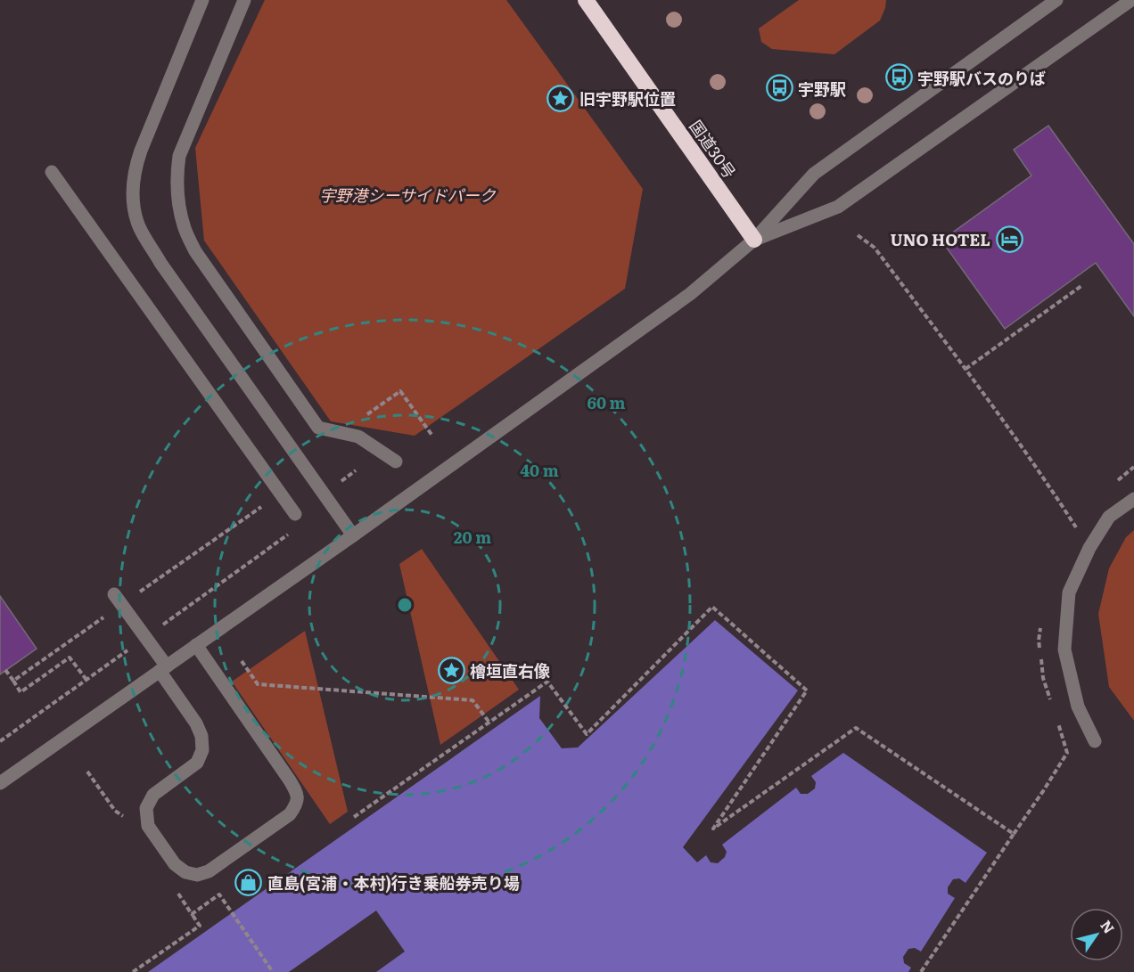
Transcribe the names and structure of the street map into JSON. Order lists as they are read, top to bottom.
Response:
{
  "streets": {
    "highway": ["国道30号"]
  },
  "parks": ["宇野港シーサイドパーク"],
  "places": {
    "bus stop": ["宇野駅バスのりば", "宇野駅"],
    "place": ["旧宇野駅位置", "檜垣直右像"],
    "hotel": ["UNO HOTEL"],
    "shop": ["直島(宮浦・本村)行き乗船券売り場"]
  },
  "north": "top right",
  "rings": ["60 m", "40 m", "20 m"]
}
